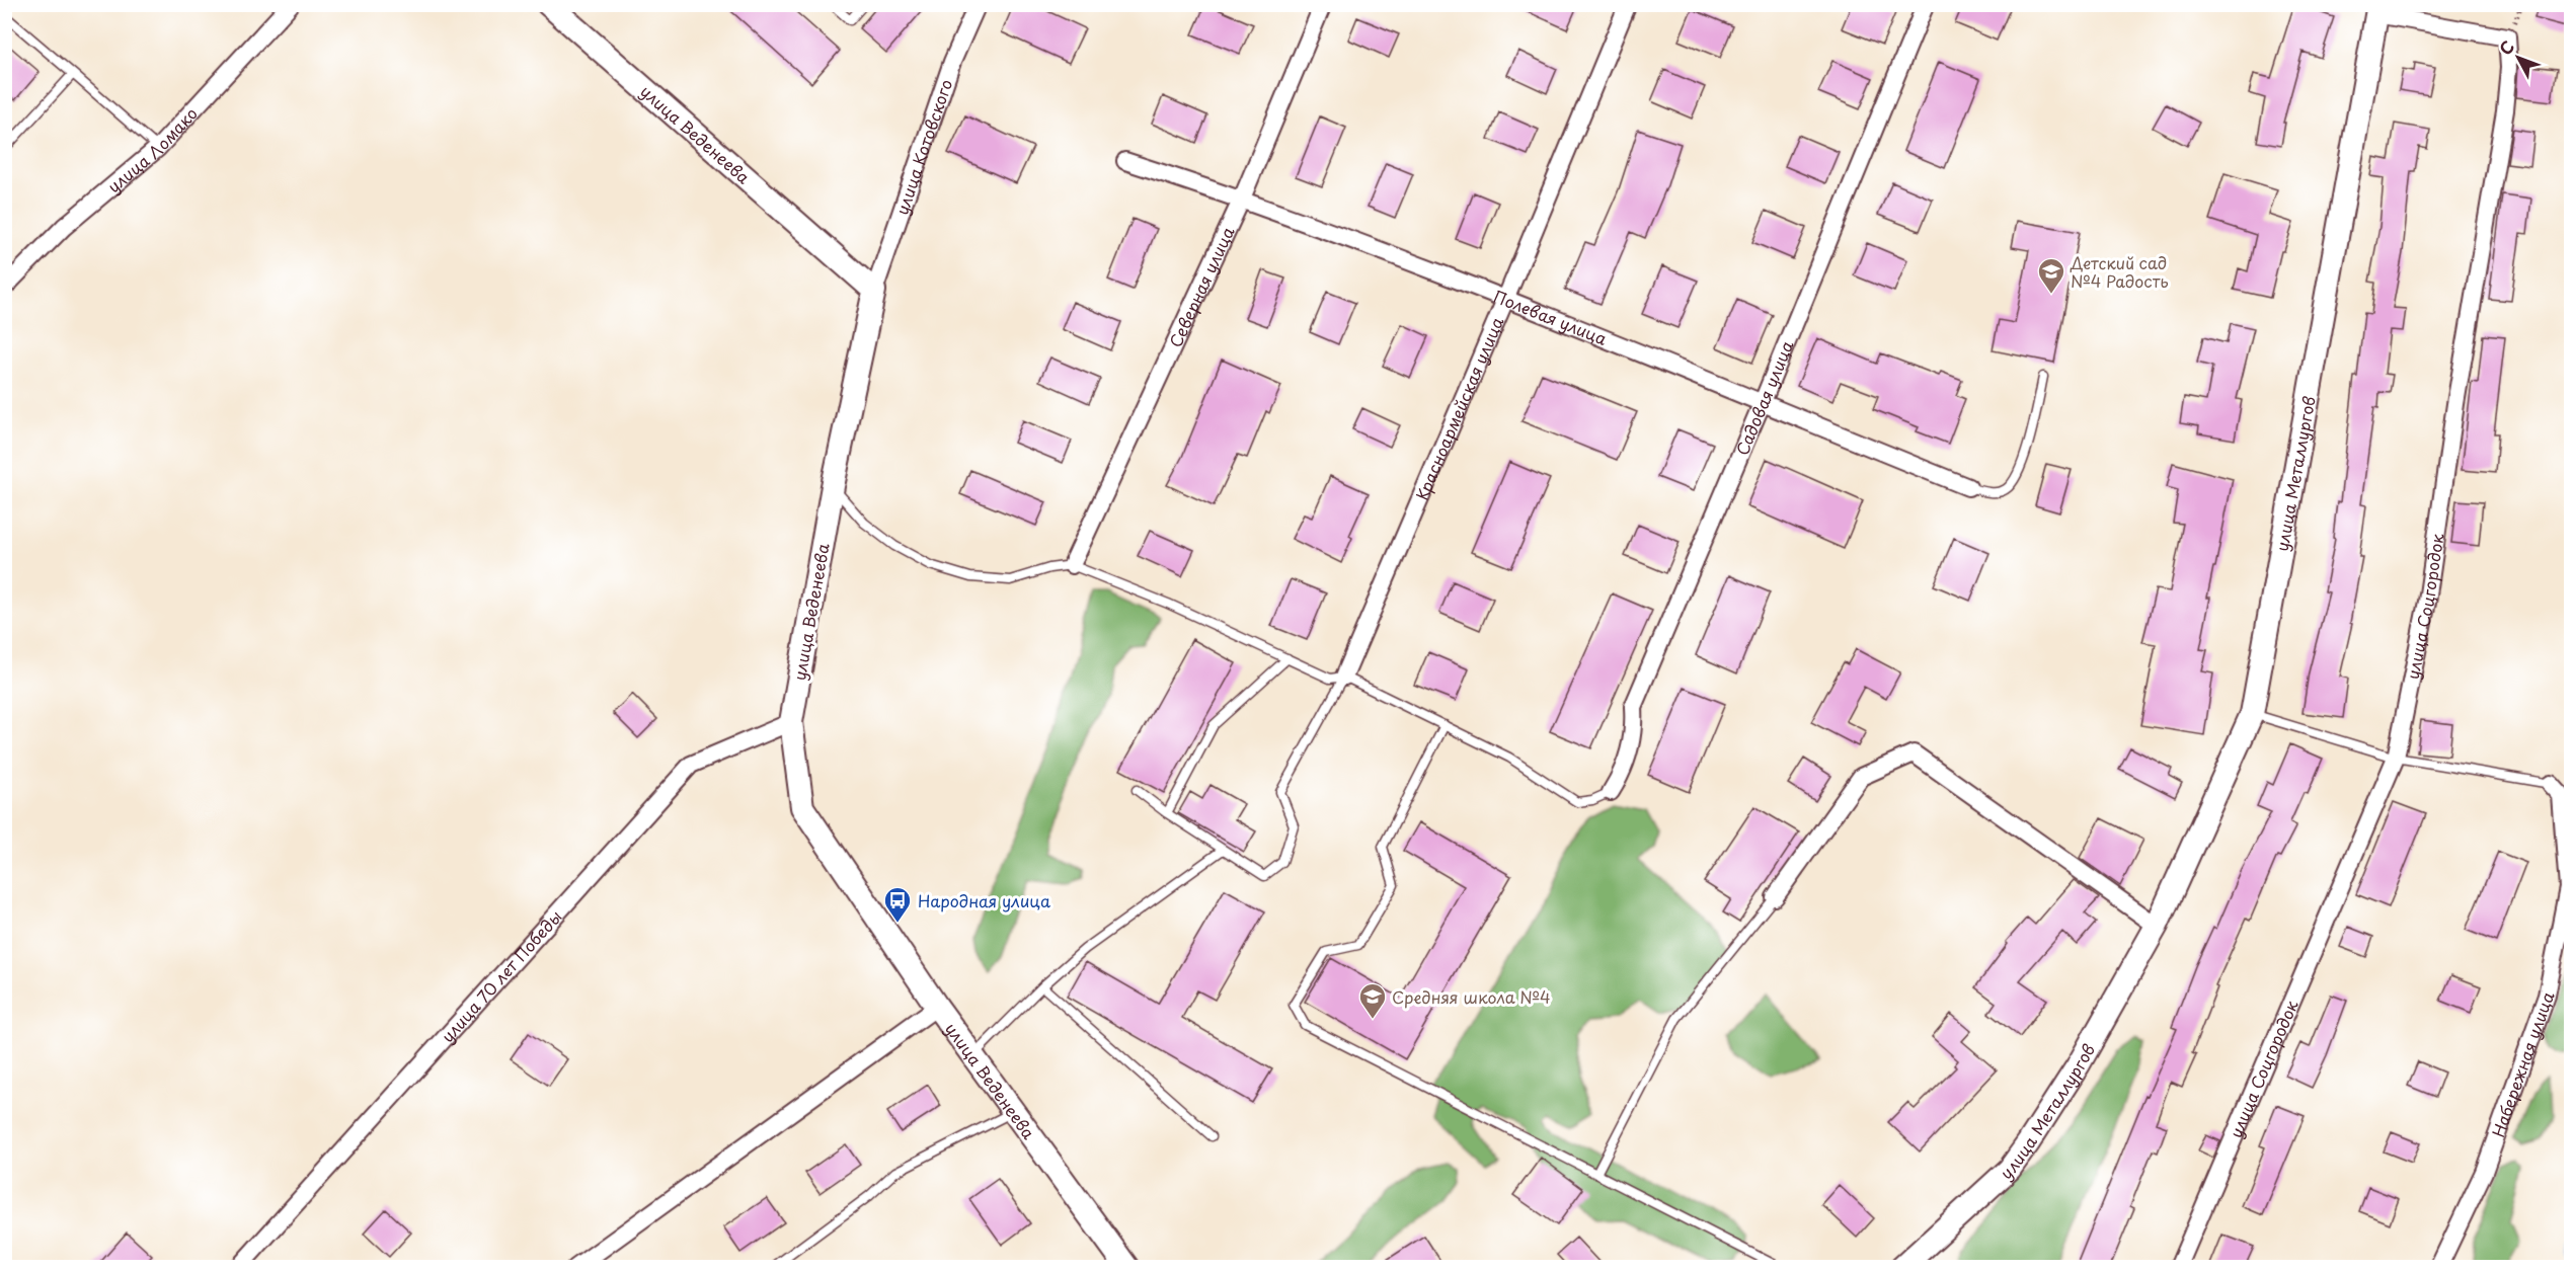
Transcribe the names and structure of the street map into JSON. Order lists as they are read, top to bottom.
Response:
{
  "streets": {
    "main road": ["улица Веденеева", "улица Металлургов"],
    "street": [
      "улица Котовского",
      "улица Ломако",
      "Северная улица",
      "Полевая улица",
      "Садовая улица",
      "Красноармейская улица",
      "улица Соцгородок",
      "улица 70 лет Победы",
      "Набережная улица"
    ]
  },
  "crossings": [
    ["улица Веденеева", "улица Котовского"],
    ["улица Веденеева", "улица 70 лет Победы"],
    ["Северная улица", "Полевая улица"],
    ["Полевая улица", "Садовая улица"],
    ["Полевая улица", "Красноармейская улица"],
    ["улица Металлургов", "улица Соцгородок"]
  ],
  "places": {
    "school or university": ["Детский сад №4 Радость", "Средняя школа №4"],
    "bus stop": ["Народная улица"]
  },
  "north": "top left"
}
